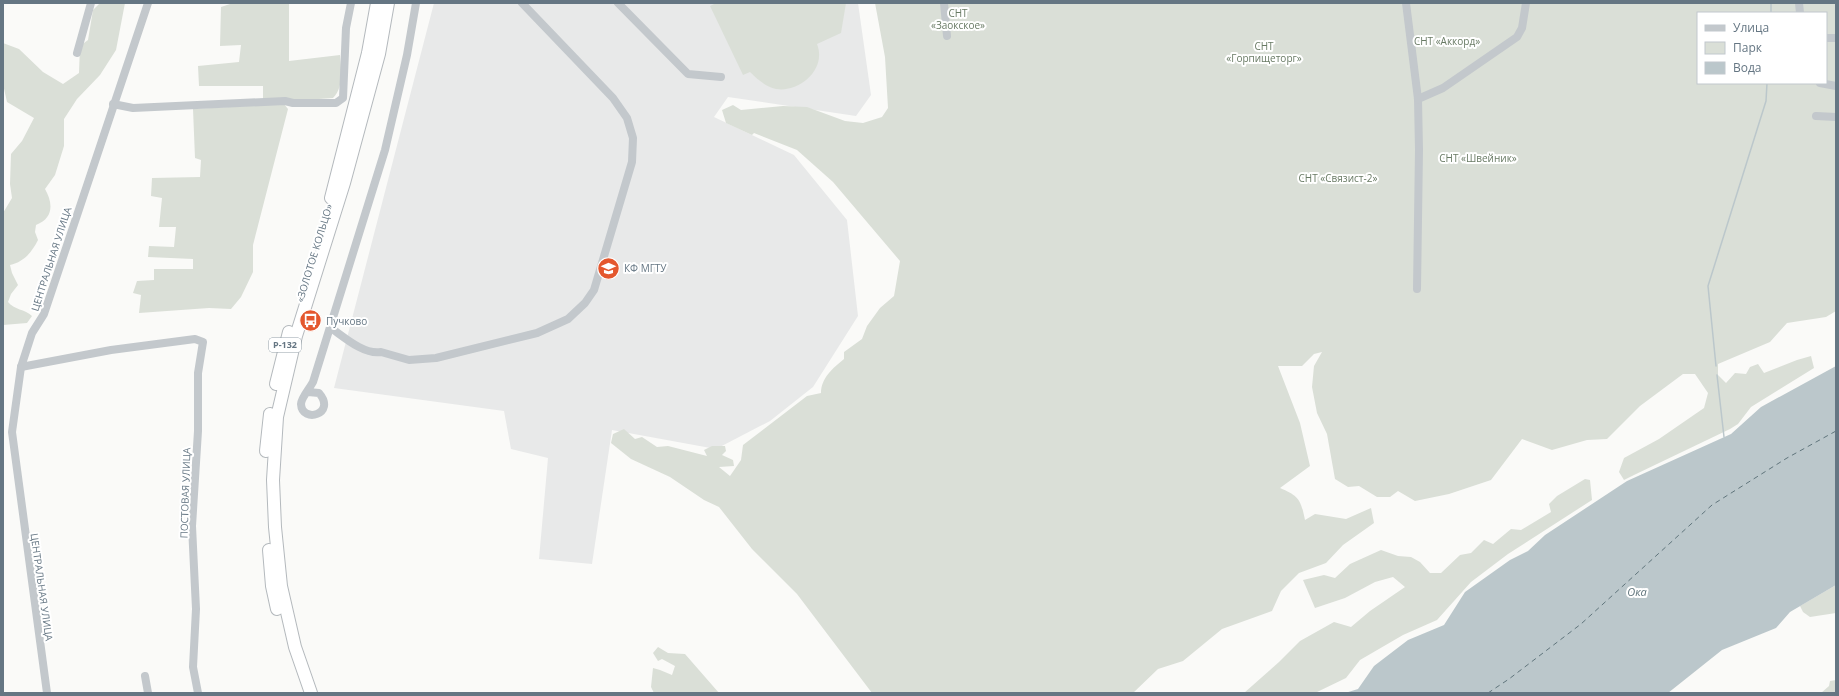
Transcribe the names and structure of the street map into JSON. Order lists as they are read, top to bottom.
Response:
{
  "streets": {
    "highway": ["«ЗОЛОТОЕ КОЛЬЦО»", "Р-132"],
    "street": ["ЦЕНТРАЛЬНАЯ УЛИЦА", "ПОСТОВАЯ УЛИЦА"]
  },
  "crossings": [
    ["ЦЕНТРАЛЬНАЯ УЛИЦА", "ПОСТОВАЯ УЛИЦА"]
  ],
  "water": ["Ока"],
  "parks": [
    "СНТ «Заокское»",
    "СНТ «Аккорд»",
    "СНТ «Горпищеторг»",
    "СНТ «Швейник»",
    "СНТ «Связист-2»"
  ],
  "places": {
    "school or university": ["КФ МГТУ"],
    "bus stop": ["Пучково"]
  },
  "legend": ["Улица", "Парк", "Вода"]
}
